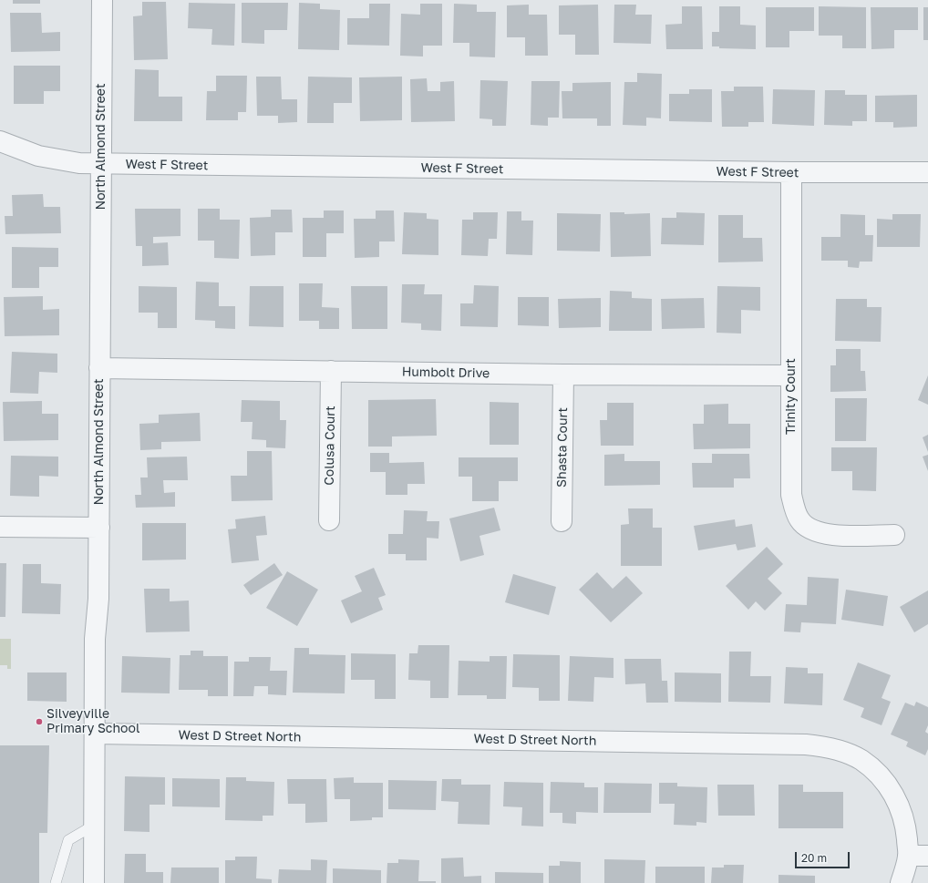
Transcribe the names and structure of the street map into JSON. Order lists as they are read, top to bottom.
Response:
{
  "streets": {
    "street": [
      "North Almond Street",
      "West F Street",
      "Humbolt Drive",
      "Trinity Court",
      "Colusa Court",
      "Shasta Court",
      "West D Street North"
    ]
  },
  "crossings": [
    ["North Almond Street", "West F Street"],
    ["North Almond Street", "Humbolt Drive"],
    ["North Almond Street", "West D Street North"],
    ["West F Street", "Trinity Court"],
    ["Humbolt Drive", "Trinity Court"],
    ["Humbolt Drive", "Colusa Court"],
    ["Humbolt Drive", "Shasta Court"]
  ],
  "places": ["Silveyville Primary School"],
  "scale_bar": "20 m"
}
